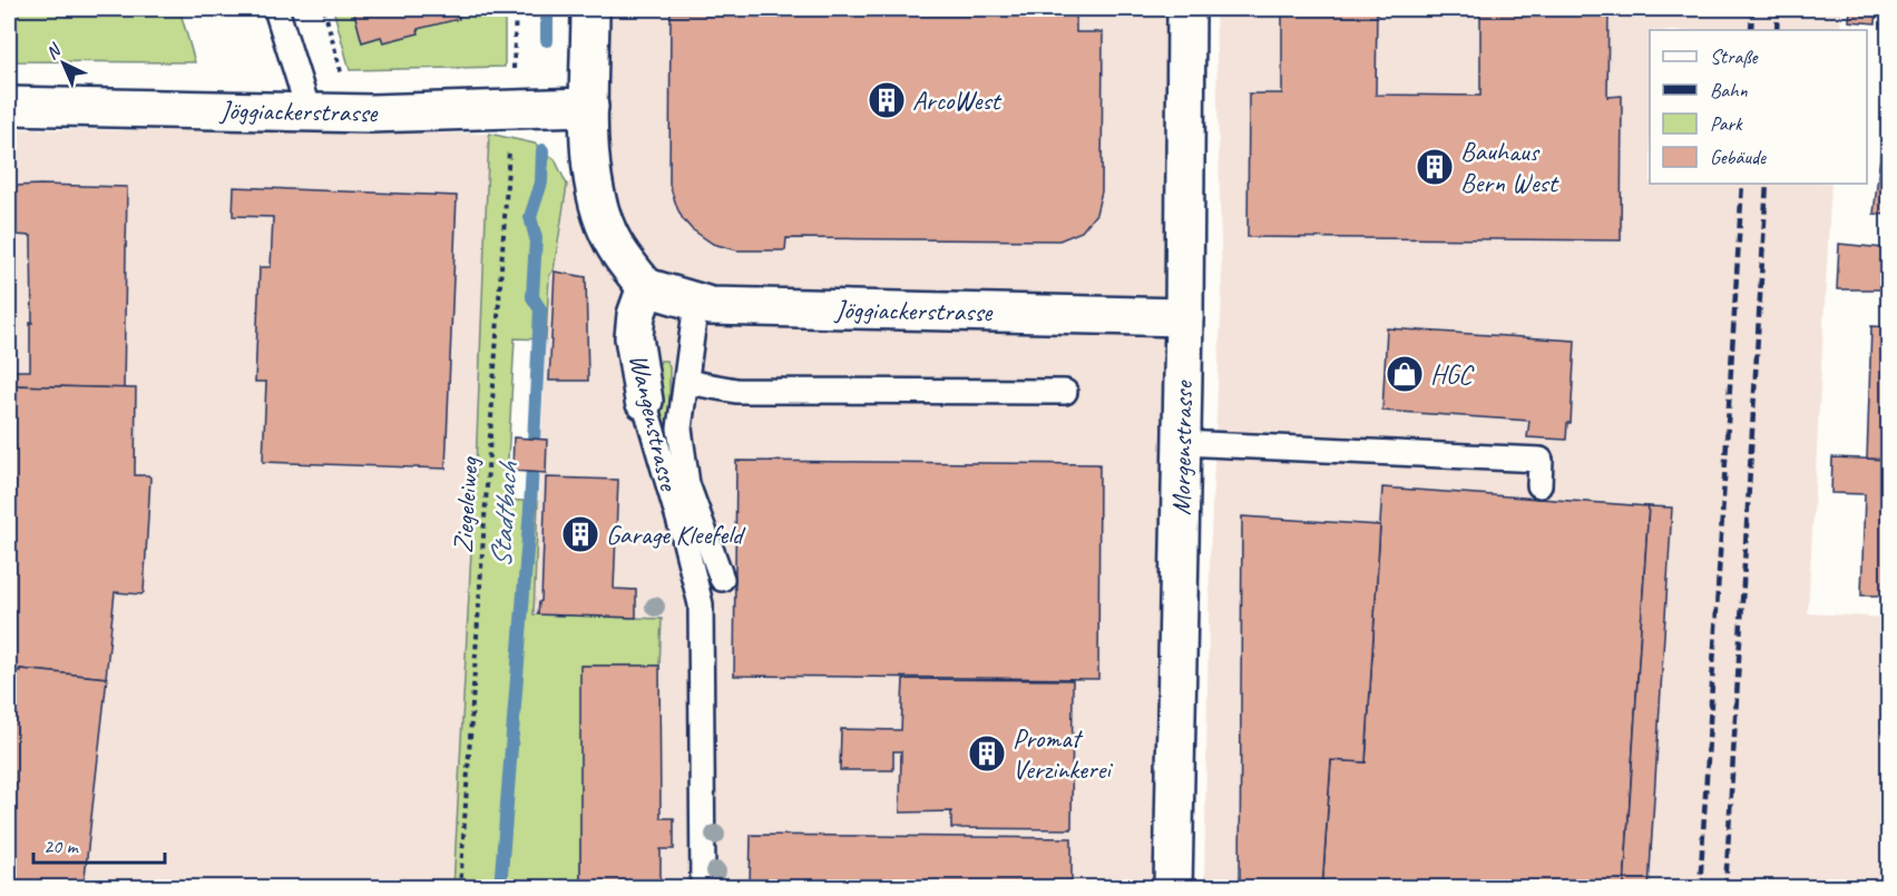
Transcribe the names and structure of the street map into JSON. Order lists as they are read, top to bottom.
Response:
{
  "streets": {
    "street": ["Jöggiackerstrasse", "Wangenstrasse", "Morgenstrasse"],
    "path": ["Ziegeleiweg"]
  },
  "crossings": [
    ["Jöggiackerstrasse", "Wangenstrasse"],
    ["Jöggiackerstrasse", "Morgenstrasse"]
  ],
  "water": ["Stadtbach"],
  "places": {
    "building": [
      "ArcoWest",
      "Bauhaus Bern West",
      "Garage Kleefeld",
      "Promat Verzinkerei"
    ],
    "shop": ["HGC"]
  },
  "legend": [
    "Straße",
    "Bahn",
    "Park",
    "Gebäude"
  ],
  "scale_bar": "20 m",
  "north": "top left"
}
